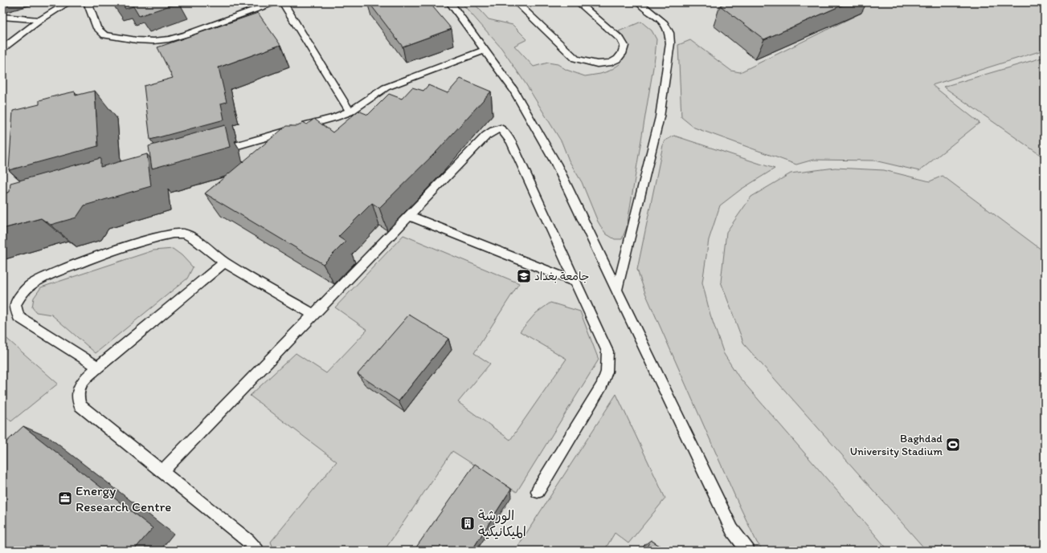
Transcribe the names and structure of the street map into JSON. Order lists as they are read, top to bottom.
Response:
{
  "places": {
    "school or university": ["جامعة بغداد"],
    "sports": ["Baghdad University Stadium"],
    "office": ["Energy Research Centre"],
    "building": ["الورشة الميكانيكية"]
  }
}
